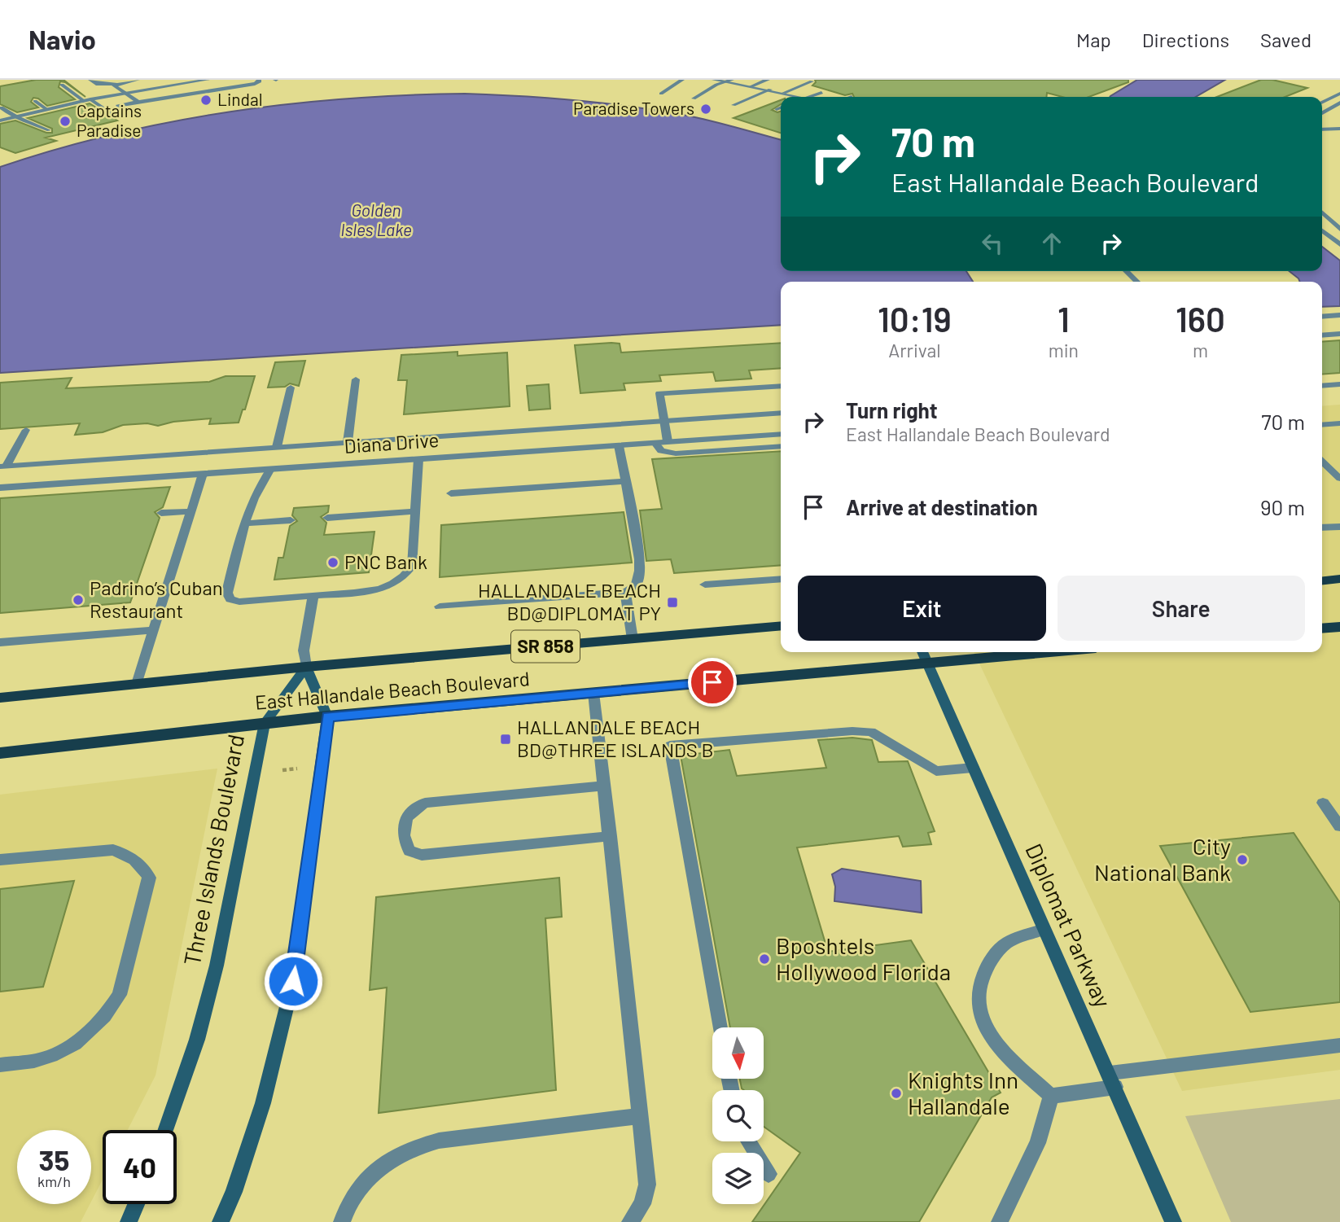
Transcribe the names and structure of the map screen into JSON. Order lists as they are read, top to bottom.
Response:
{
  "streets": {
    "main road": ["SR 858", "East Hallandale Beach Boulevard"],
    "street": ["Diana Drive", "Three Islands Boulevard", "Diplomat Parkway"]
  },
  "crossings": [
    ["East Hallandale Beach Boulevard", "Three Islands Boulevard"],
    ["East Hallandale Beach Boulevard", "Diplomat Parkway"]
  ],
  "water": ["Golden Isles Lake"],
  "places": {
    "other": [
      "Lindal",
      "Paradise Towers",
      "Captains Paradise",
      "PNC Bank",
      "Padrino’s Cuban Restaurant",
      "City National Bank",
      "Bposhtels Hollywood Florida",
      "Knights Inn Hallandale"
    ],
    "transit": ["HALLANDALE BEACH BD@DIPLOMAT PY", "HALLANDALE BEACH BD@THREE ISLANDS B"]
  },
  "north": "bottom",
  "page": {
    "header": "Navio",
    "nav": ["Map", "Directions", "Saved"],
    "turn": ["70 m", "East Hallandale Beach Boulevard"],
    "eta": [
      "10:19",
      "Arrival",
      "1",
      "min",
      "160",
      "m"
    ],
    "list": [
      {
        "name": "Turn right",
        "note": "East Hallandale Beach Boulevard",
        "value": "70 m"
      },
      {
        "name": "Arrive at destination",
        "value": "90 m"
      }
    ],
    "buttons": ["Exit", "Share"],
    "speed": "35 km/h",
    "limit": "40"
  }
}
